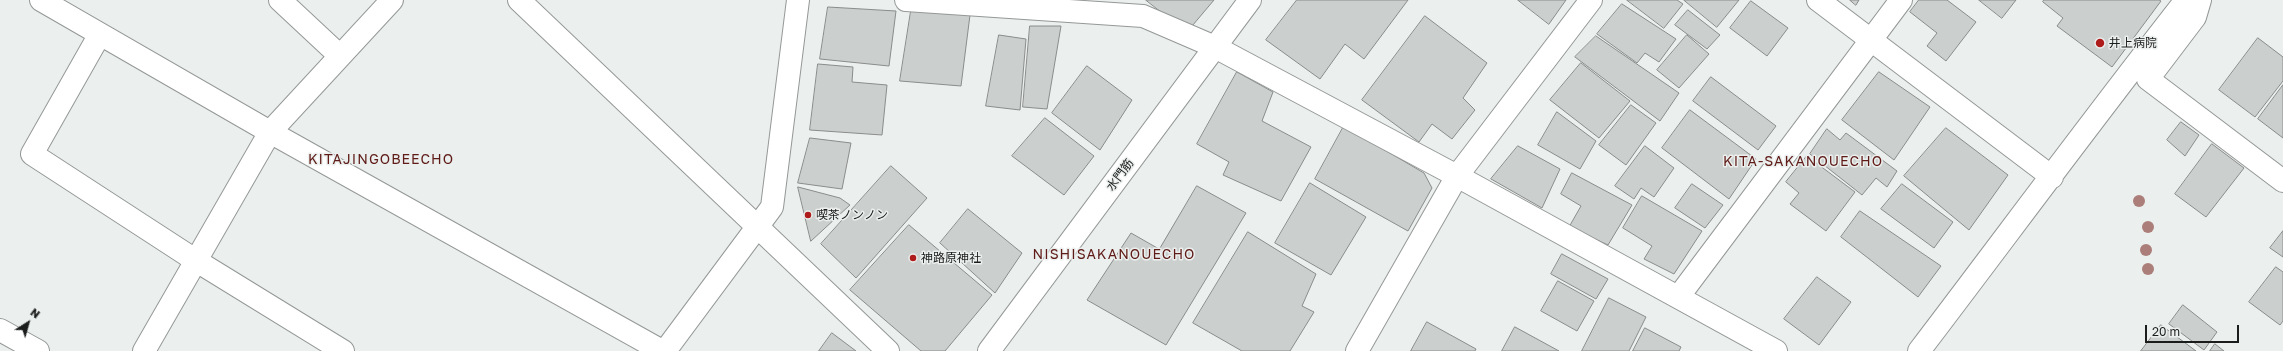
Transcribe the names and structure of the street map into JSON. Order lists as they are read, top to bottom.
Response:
{
  "streets": {
    "street": ["水門筋"]
  },
  "districts": ["KITAJINGOBEECHO", "KITA-SAKANOUECHO", "NISHISAKANOUECHO"],
  "places": ["井上病院", "喫茶ノンノン", "神路原神社"],
  "scale_bar": "20 m",
  "north": "top right"
}
